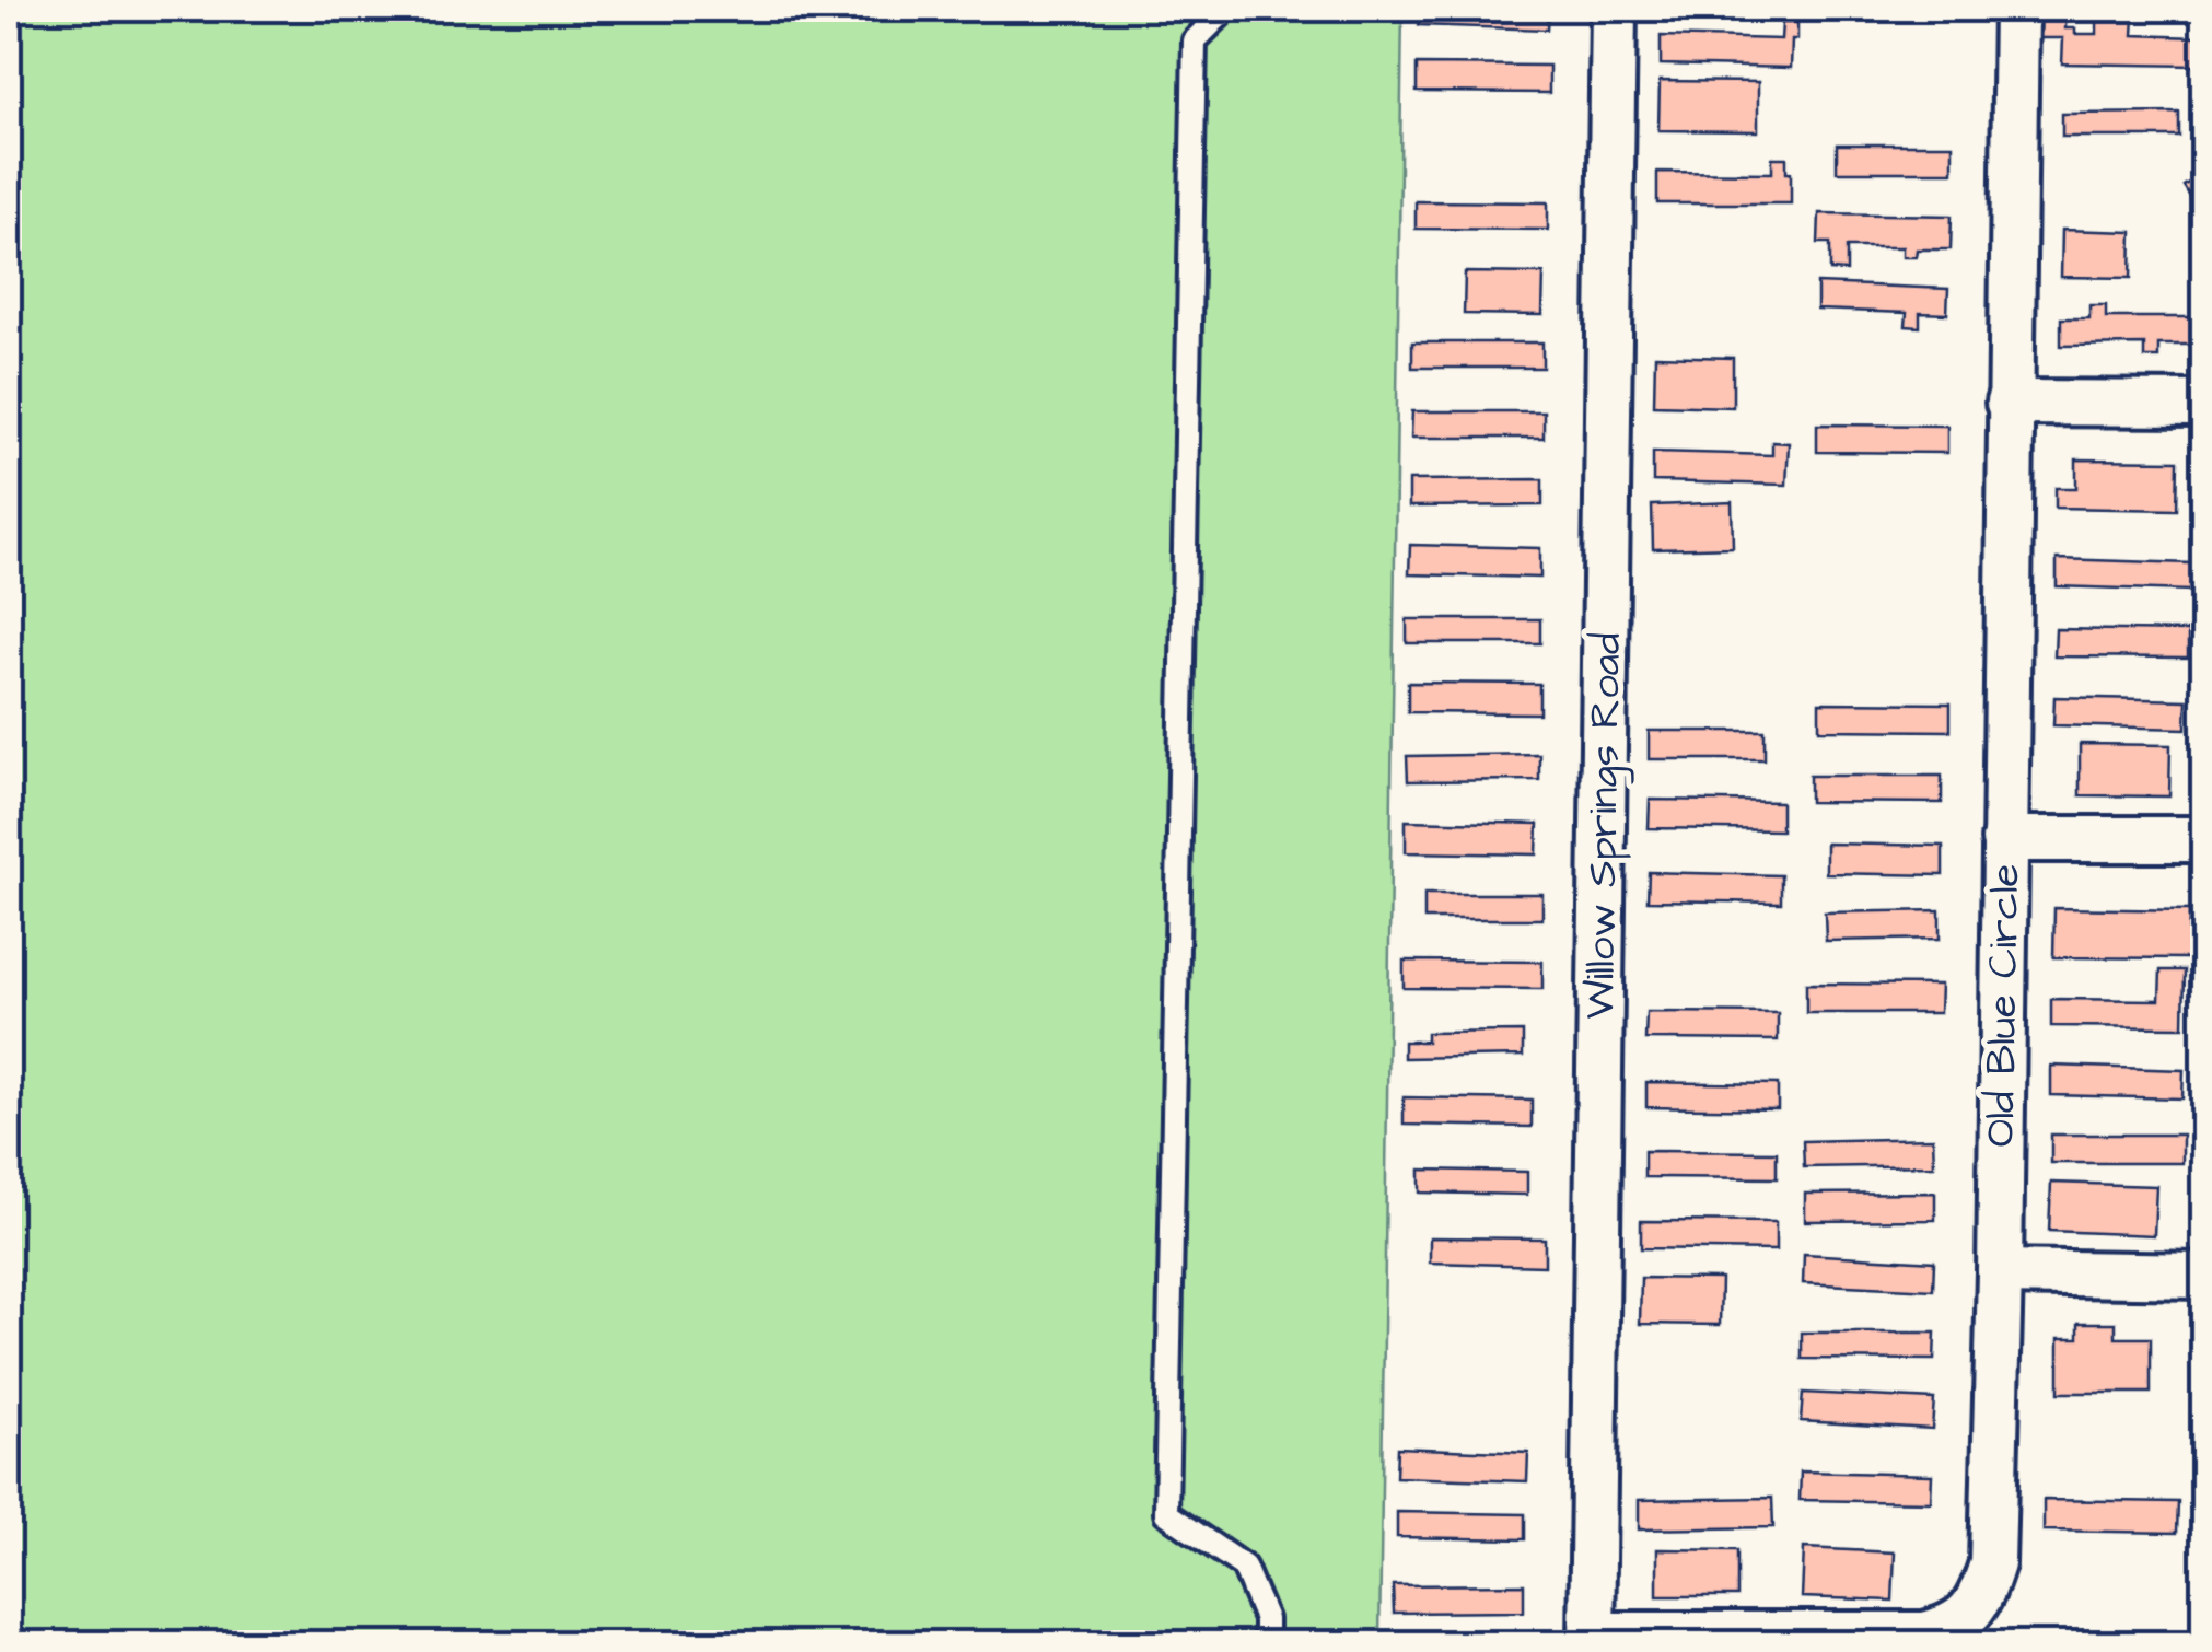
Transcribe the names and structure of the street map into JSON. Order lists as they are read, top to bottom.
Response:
{
  "streets": {
    "street": ["Willow Springs Road", "Old Blue Circle"]
  },
  "crossings": [
    ["Willow Springs Road", "Old Blue Circle"]
  ]
}
